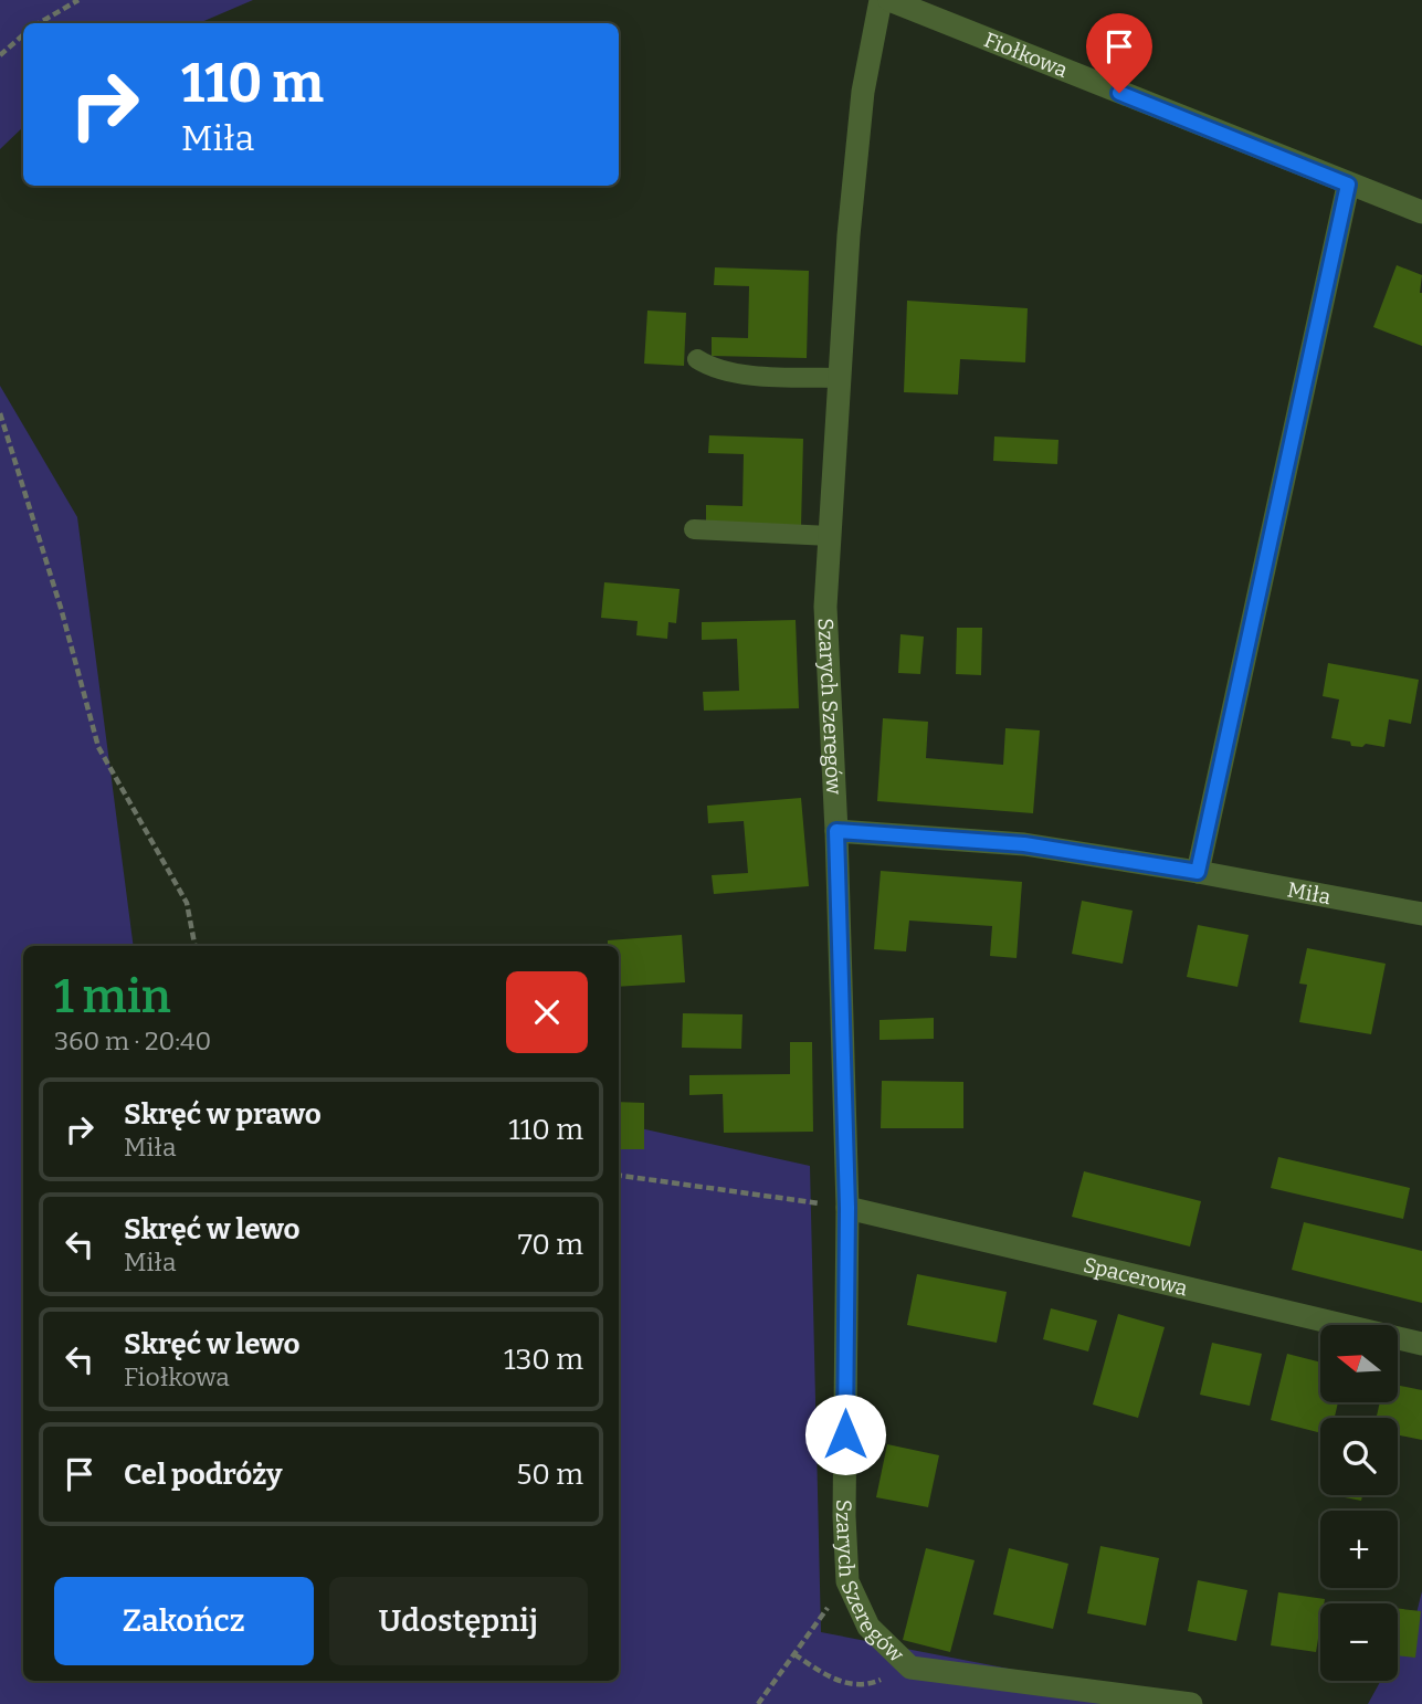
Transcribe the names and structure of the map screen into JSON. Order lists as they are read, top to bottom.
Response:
{
  "streets": {
    "street": [
      "Fiołkowa",
      "Szarych Szeregów",
      "Miła",
      "Spacerowa"
    ]
  },
  "crossings": [
    ["Szarych Szeregów", "Miła"],
    ["Szarych Szeregów", "Spacerowa"]
  ],
  "north": "left",
  "page": {
    "turn": ["110 m", "Miła"],
    "heading": ["1 min", "360 m · 20:40"],
    "list": [
      {
        "name": "Skręć w prawo",
        "note": "Miła",
        "value": "110 m"
      },
      {
        "name": "Skręć w lewo",
        "note": "Miła",
        "value": "70 m"
      },
      {
        "name": "Skręć w lewo",
        "note": "Fiołkowa",
        "value": "130 m"
      },
      {
        "name": "Cel podróży",
        "value": "50 m"
      }
    ],
    "map_buttons": ["+", "−"],
    "buttons": ["Zakończ", "Udostępnij"]
  }
}
